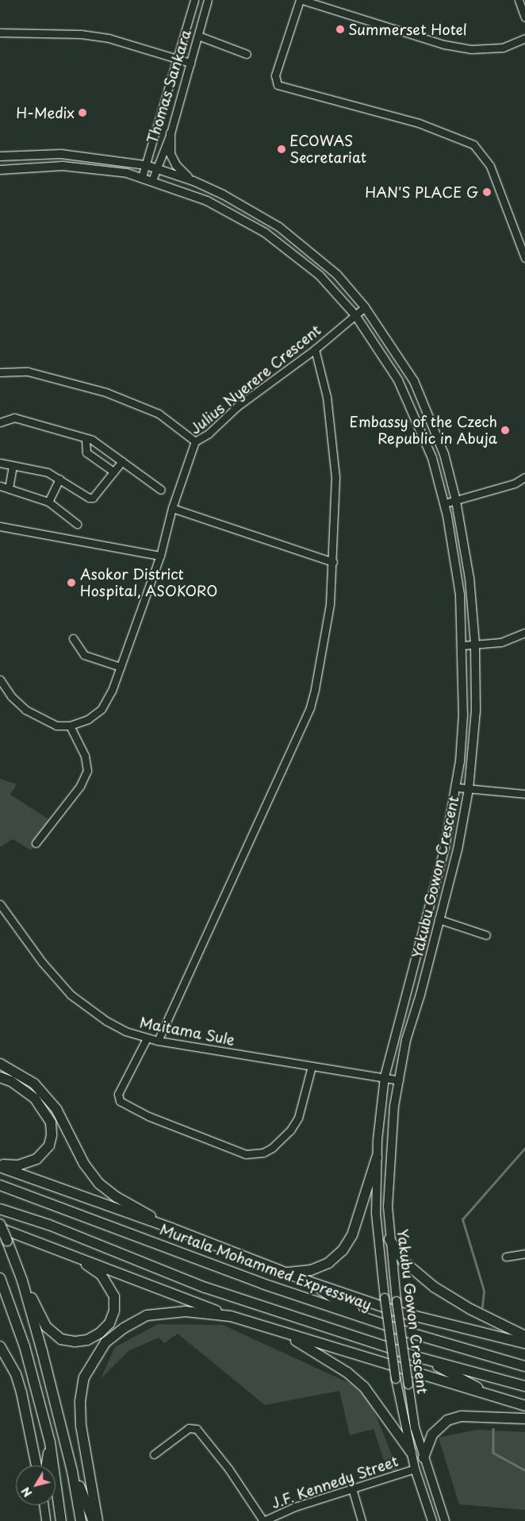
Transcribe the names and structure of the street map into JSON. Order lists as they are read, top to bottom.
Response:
{
  "streets": {
    "highway": ["Murtala Mohammed Expressway"],
    "main road": ["Yakubu Gowon Crescent"],
    "street": [
      "Thomas Sankara",
      "Julius Nyerere Crescent",
      "Maitama Sule",
      "J.F. Kennedy Street"
    ]
  },
  "crossings": [
    ["Thomas Sankara", "Yakubu Gowon Crescent"],
    ["Julius Nyerere Crescent", "Yakubu Gowon Crescent"],
    ["Yakubu Gowon Crescent", "Maitama Sule"],
    ["Yakubu Gowon Crescent", "J.F. Kennedy Street"]
  ],
  "places": [
    "Summerset Hotel",
    "H-Medix",
    "ECOWAS Secretariat",
    "HAN'S PLACE G",
    "Embassy of the Czech Republic in Abuja",
    "Asokor District Hospital, ASOKORO"
  ],
  "north": "bottom left"
}
